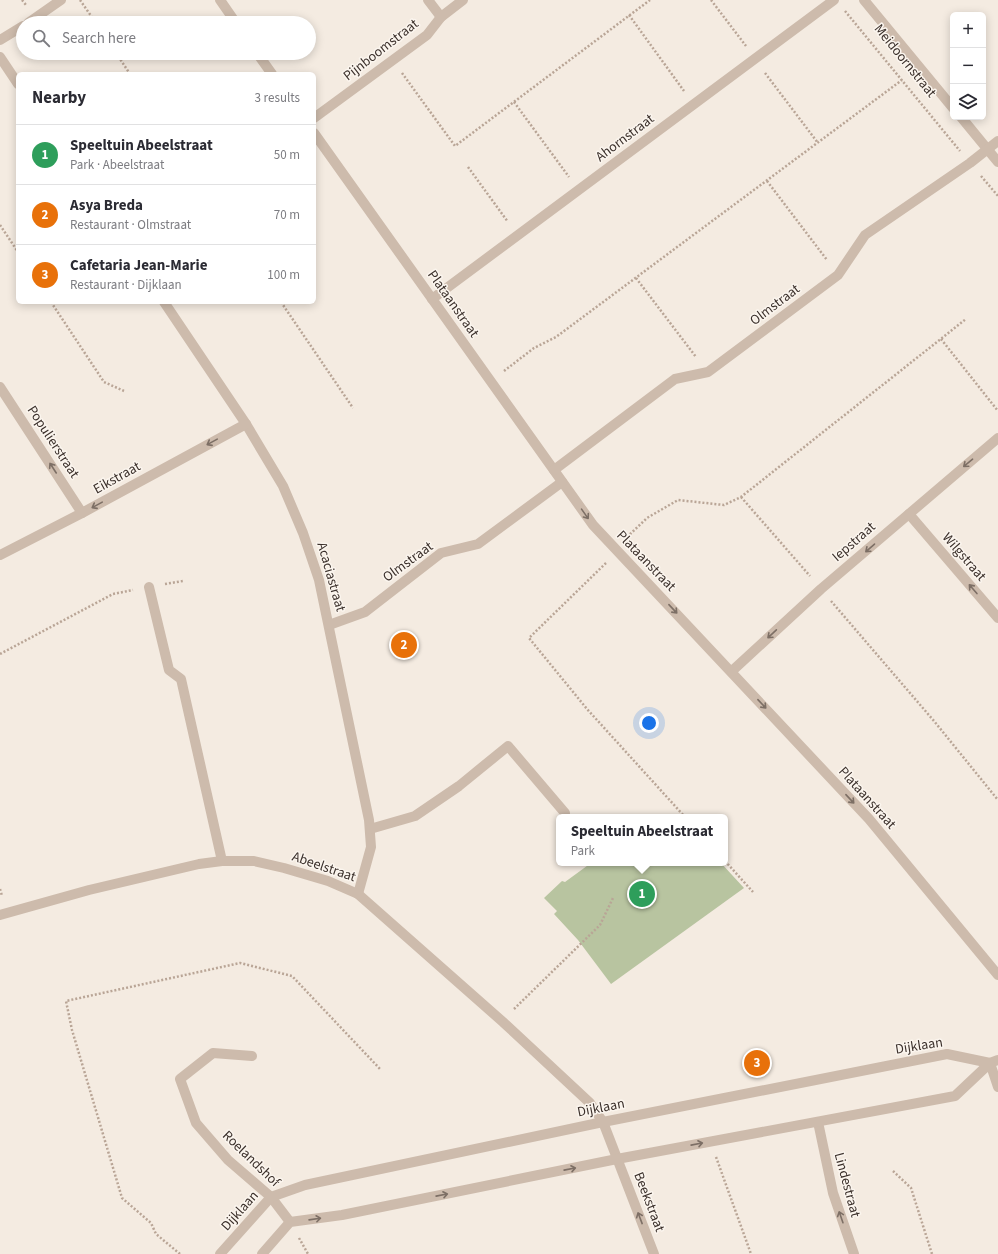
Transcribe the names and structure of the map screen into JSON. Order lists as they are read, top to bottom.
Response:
{
  "streets": {
    "street": [
      "Pijnboomstraat",
      "Meidoornstraat",
      "Ahornstraat",
      "Plataanstraat",
      "Olmstraat",
      "Populierstraat",
      "Eikstraat",
      "Iepstraat",
      "Wilgstraat",
      "Acaciastraat",
      "Abeelstraat",
      "Dijklaan",
      "Roelandshof",
      "Lindestraat",
      "Beekstraat"
    ]
  },
  "crossings": [
    ["Meidoornstraat", "Ahornstraat"],
    ["Meidoornstraat", "Olmstraat"],
    ["Ahornstraat", "Plataanstraat"],
    ["Plataanstraat", "Olmstraat"],
    ["Plataanstraat", "Iepstraat"],
    ["Olmstraat", "Acaciastraat"],
    ["Populierstraat", "Eikstraat"],
    ["Eikstraat", "Acaciastraat"],
    ["Iepstraat", "Wilgstraat"],
    ["Acaciastraat", "Abeelstraat"],
    ["Abeelstraat", "Dijklaan"],
    ["Abeelstraat", "Beekstraat"],
    ["Dijklaan", "Roelandshof"],
    ["Dijklaan", "Beekstraat"]
  ],
  "one_way": [
    "Plataanstraat",
    "Populierstraat",
    "Eikstraat",
    "Iepstraat",
    "Wilgstraat",
    "Lindestraat",
    "Beekstraat"
  ],
  "page": {
    "map_buttons": ["+", "−"],
    "search": "Search here",
    "heading": ["Nearby", "3 results"],
    "list": [
      {
        "mark": "1",
        "name": "Speeltuin Abeelstraat",
        "note": "Park · Abeelstraat",
        "value": "50 m"
      },
      {
        "mark": "2",
        "name": "Asya Breda",
        "note": "Restaurant · Olmstraat",
        "value": "70 m"
      },
      {
        "mark": "3",
        "name": "Cafetaria Jean-Marie",
        "note": "Restaurant · Dijklaan",
        "value": "100 m"
      }
    ],
    "pins": ["2", "1", "3"],
    "popup": ["Speeltuin Abeelstraat", "Park"]
  }
}
